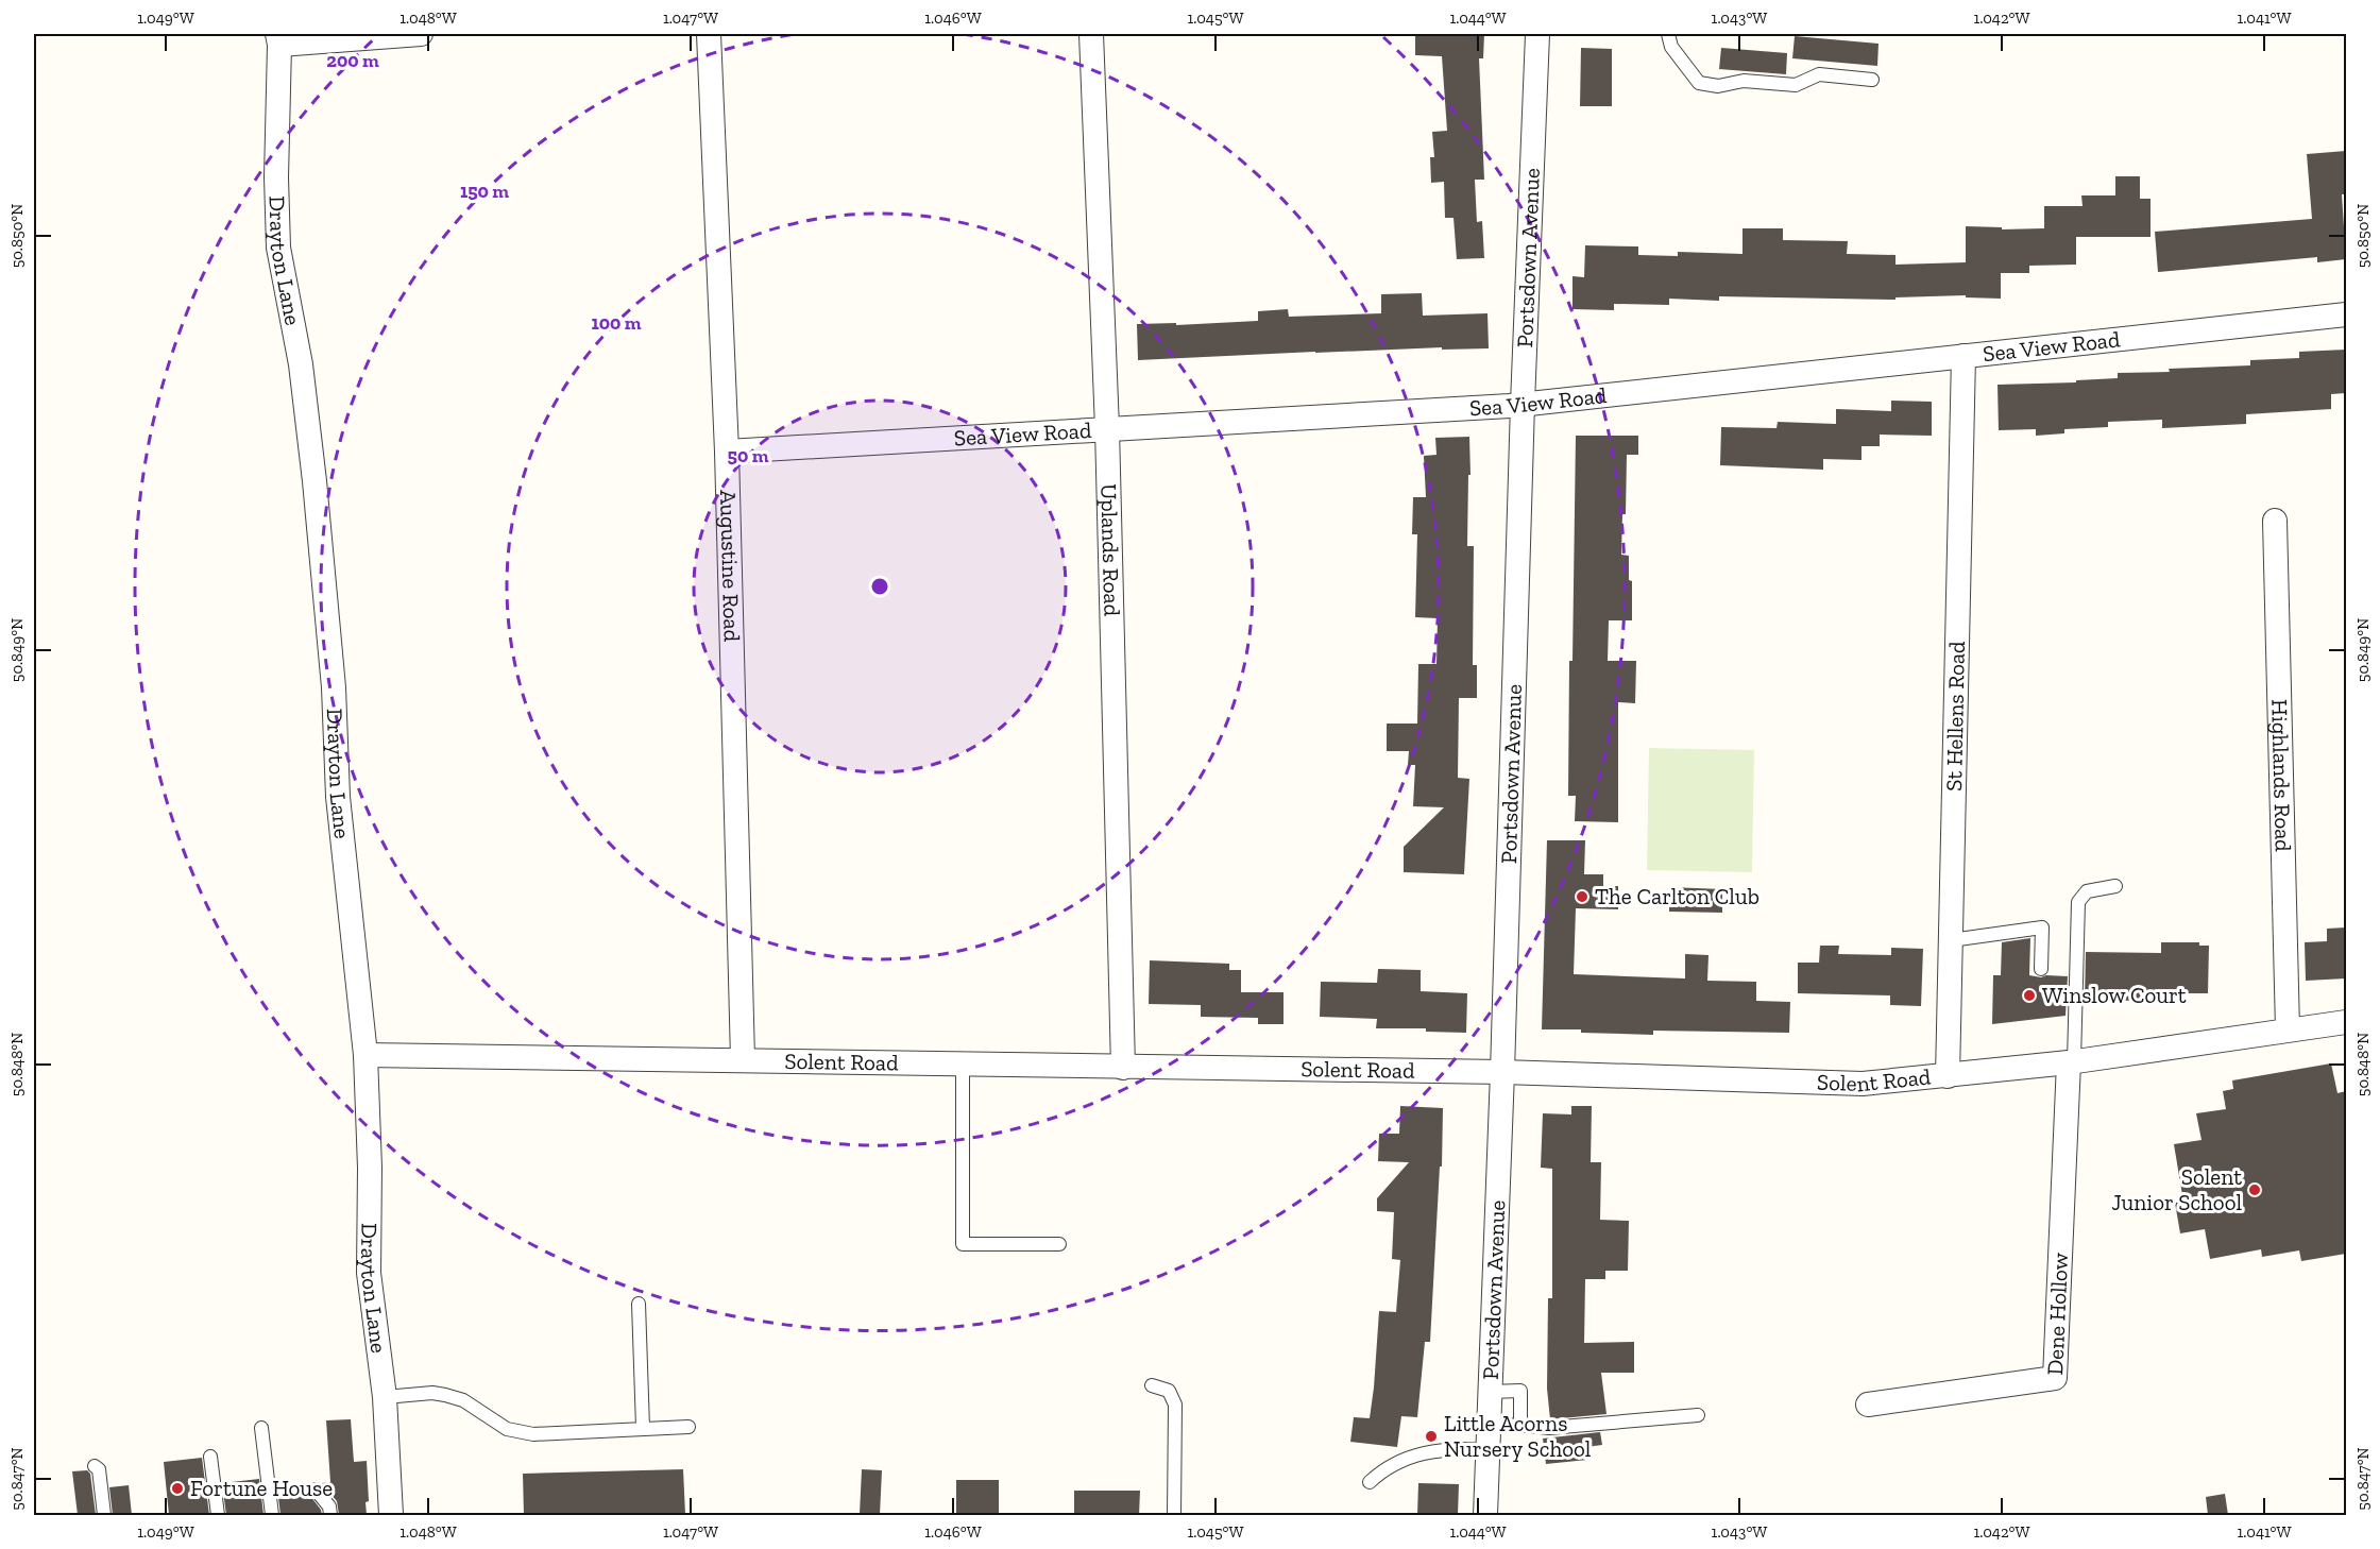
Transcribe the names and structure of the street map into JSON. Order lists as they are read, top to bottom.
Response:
{
  "streets": {
    "street": [
      "Portsdown Avenue",
      "Drayton Lane",
      "Sea View Road",
      "Uplands Road",
      "Augustine Road",
      "St Hellens Road",
      "Highlands Road",
      "Solent Road",
      "Dene Hollow"
    ]
  },
  "crossings": [
    ["Portsdown Avenue", "Sea View Road"],
    ["Portsdown Avenue", "Solent Road"],
    ["Drayton Lane", "Solent Road"],
    ["Sea View Road", "Uplands Road"],
    ["Sea View Road", "Augustine Road"],
    ["Sea View Road", "St Hellens Road"],
    ["Uplands Road", "Solent Road"],
    ["Augustine Road", "Solent Road"],
    ["St Hellens Road", "Solent Road"],
    ["Highlands Road", "Solent Road"],
    ["Solent Road", "Dene Hollow"]
  ],
  "places": [
    "The Carlton Club",
    "Winslow Court",
    "Solent Junior School",
    "Little Acorns Nursery School",
    "Fortune House"
  ],
  "coordinates": [
    "1.049°W",
    "1.048°W",
    "1.047°W",
    "1.046°W",
    "1.045°W",
    "1.044°W",
    "1.043°W",
    "1.042°W",
    "1.041°W",
    "50.850°N",
    "50.849°N",
    "50.848°N",
    "50.847°N"
  ],
  "rings": [
    "200 m",
    "150 m",
    "100 m",
    "50 m"
  ]
}
